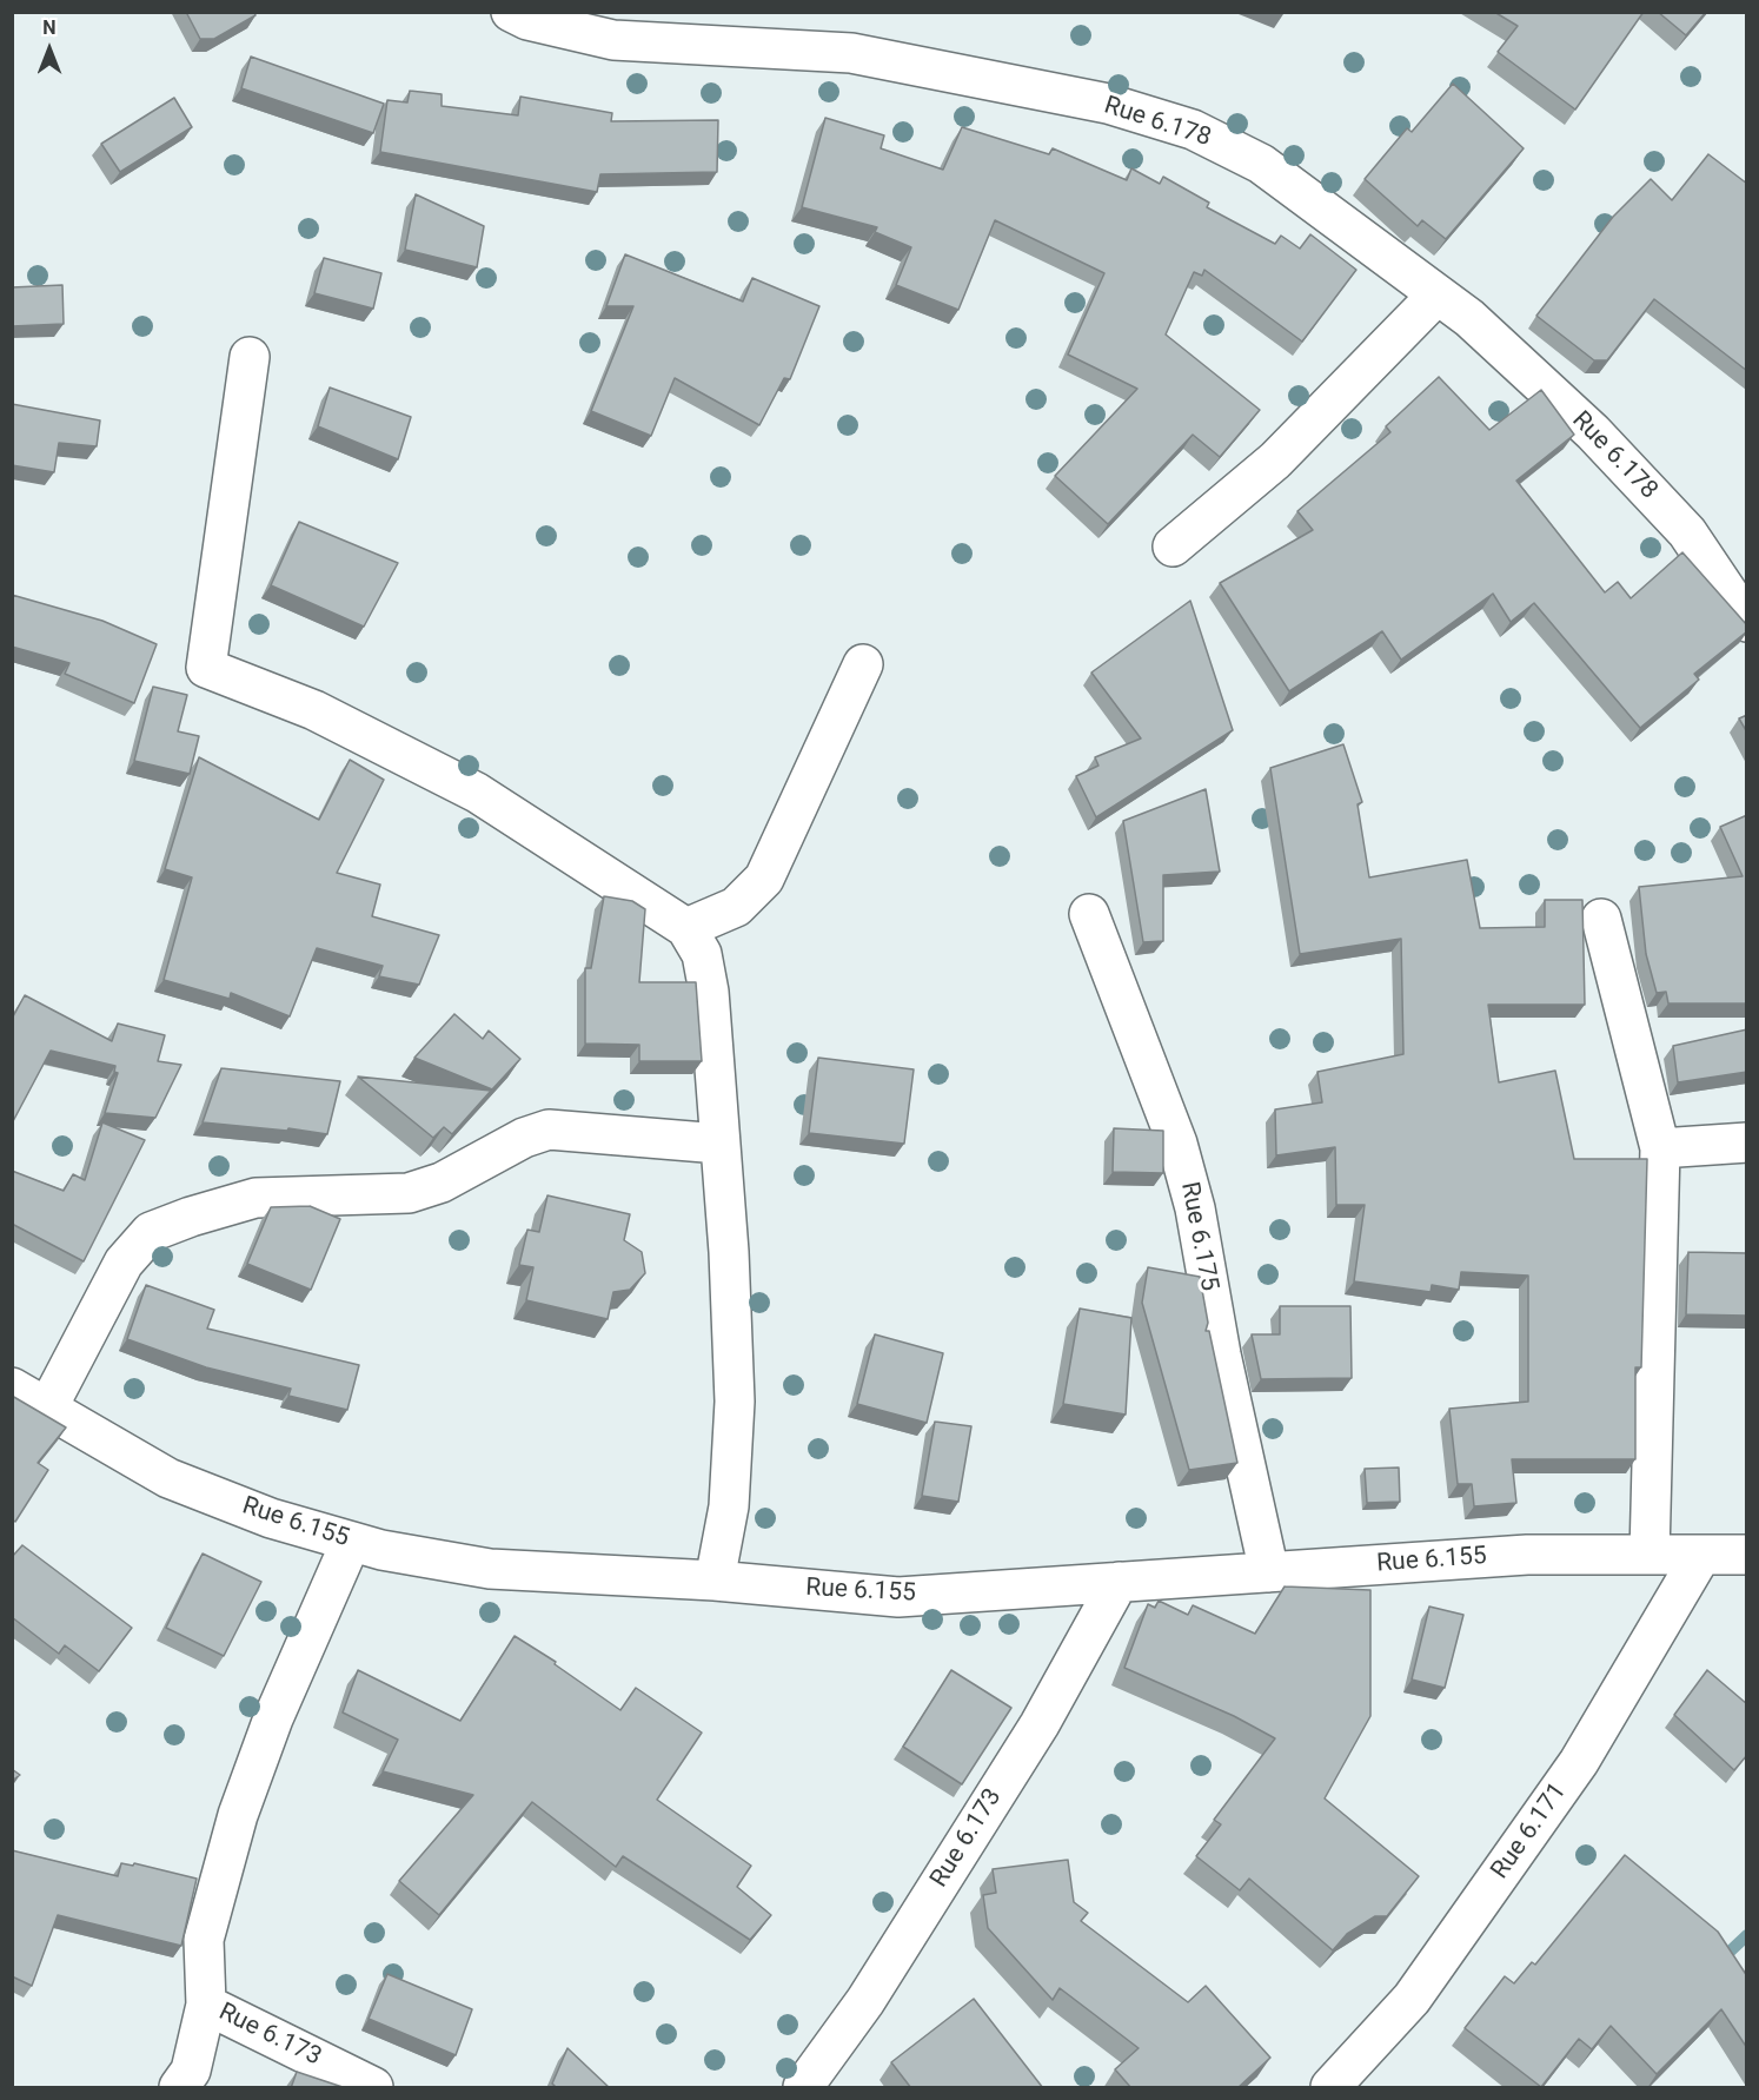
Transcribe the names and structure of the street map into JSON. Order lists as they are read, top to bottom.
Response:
{
  "streets": {
    "street": [
      "Rue 6.178",
      "Rue 6.175",
      "Rue 6.155",
      "Rue 6.171",
      "Rue 6.173"
    ]
  },
  "crossings": [
    ["Rue 6.175", "Rue 6.155"],
    ["Rue 6.155", "Rue 6.171"],
    ["Rue 6.155", "Rue 6.173"]
  ],
  "north": "top"
}
